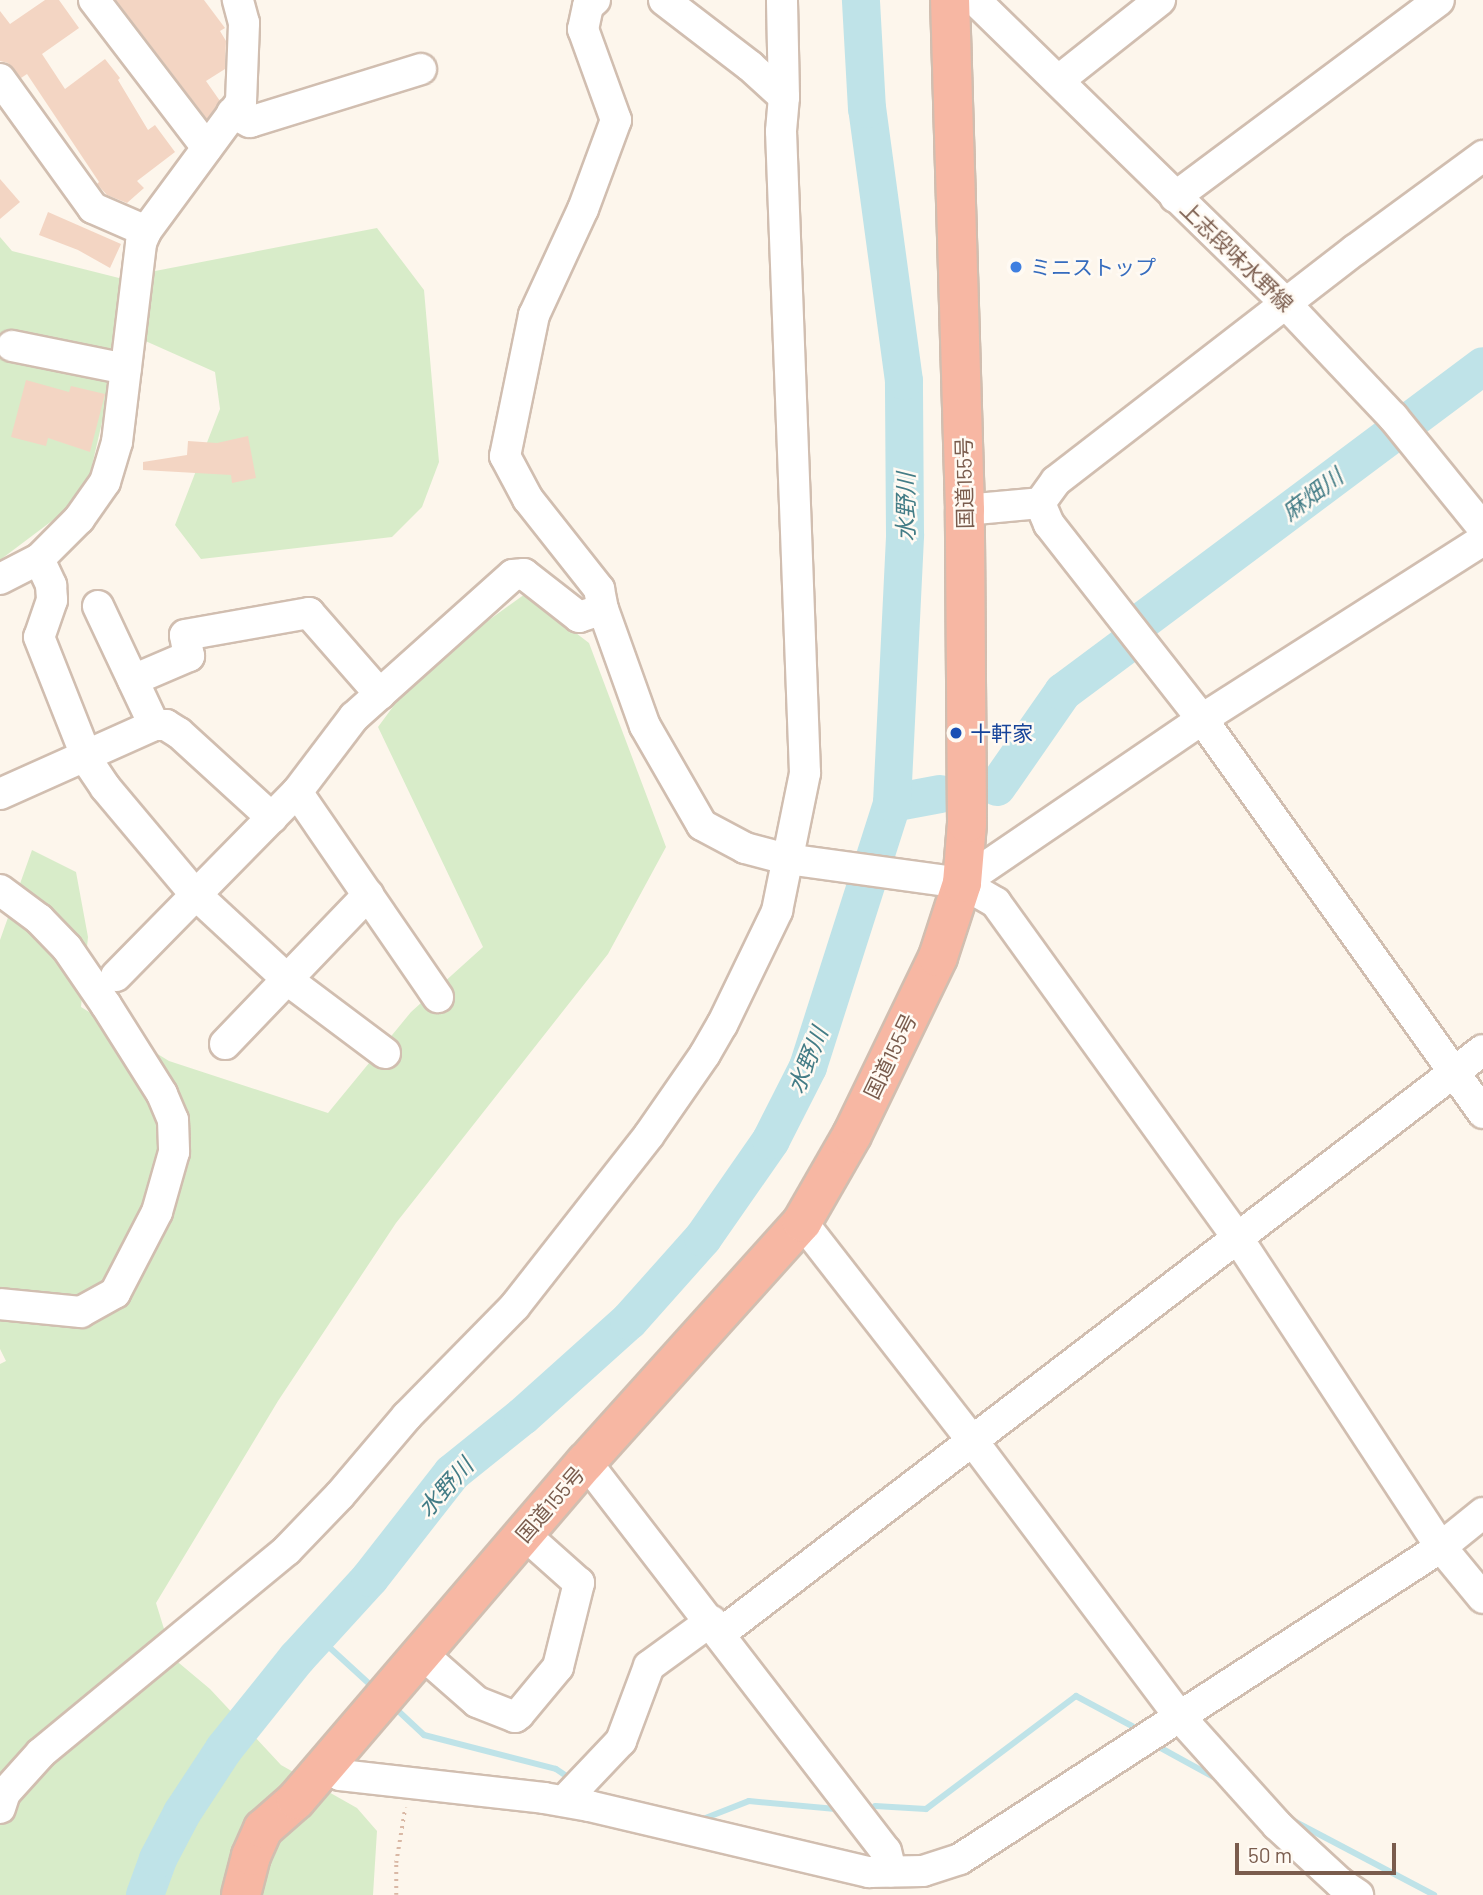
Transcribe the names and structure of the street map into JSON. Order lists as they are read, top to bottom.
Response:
{
  "streets": {
    "highway": ["国道155号"],
    "street": ["上志段味水野線"]
  },
  "water": ["麻畑川", "水野川"],
  "places": ["ミニストップ", "十軒家"],
  "scale_bar": "50 m"
}
